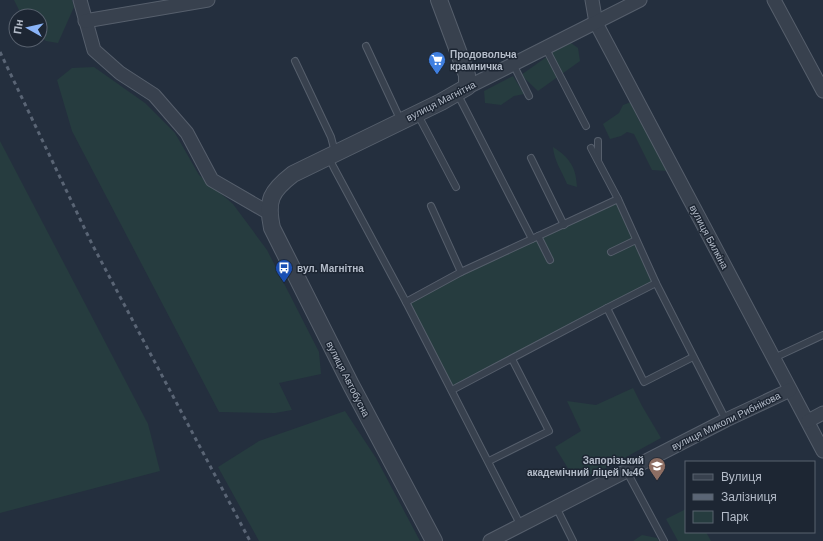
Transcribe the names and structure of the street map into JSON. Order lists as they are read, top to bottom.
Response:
{
  "streets": {
    "street": [
      "вулиця Магнітна",
      "вулиця Билкіна",
      "вулиця Автобусна",
      "вулиця Миколи Рибнікова"
    ]
  },
  "crossings": [
    ["вулиця Магнітна", "вулиця Билкіна"],
    ["вулиця Магнітна", "вулиця Автобусна"],
    ["вулиця Билкіна", "вулиця Миколи Рибнікова"]
  ],
  "places": {
    "supermarket": ["Продовольча крамничка"],
    "bus stop": ["вул. Магнітна"],
    "school or university": ["Запорізький академічний ліцей №46"]
  },
  "legend": ["Вулиця", "Залізниця", "Парк"],
  "north": "left"
}
